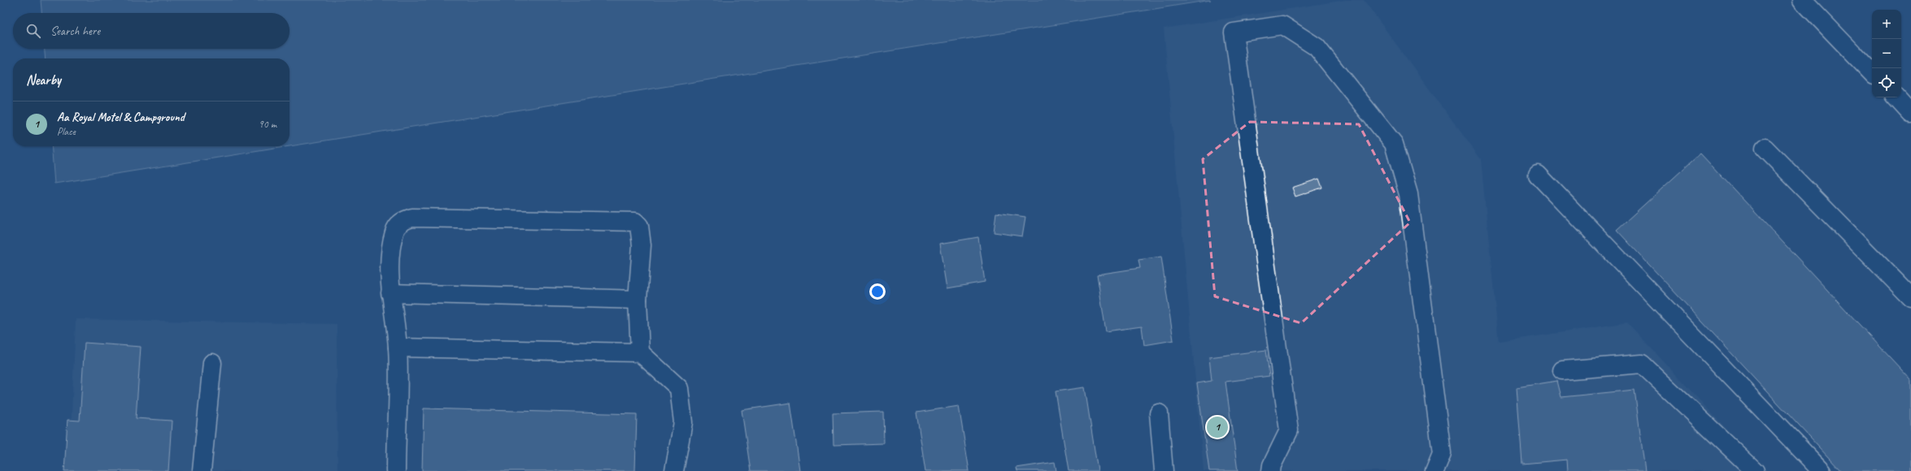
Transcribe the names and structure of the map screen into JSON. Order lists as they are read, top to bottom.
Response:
{
  "page": {
    "map_buttons": ["+", "−"],
    "search": "Search here",
    "heading": "Nearby",
    "list": [
      {
        "mark": "1",
        "name": "Aa Royal Motel & Campground",
        "note": "Place",
        "value": "90 m"
      }
    ],
    "pins": "1"
  }
}
